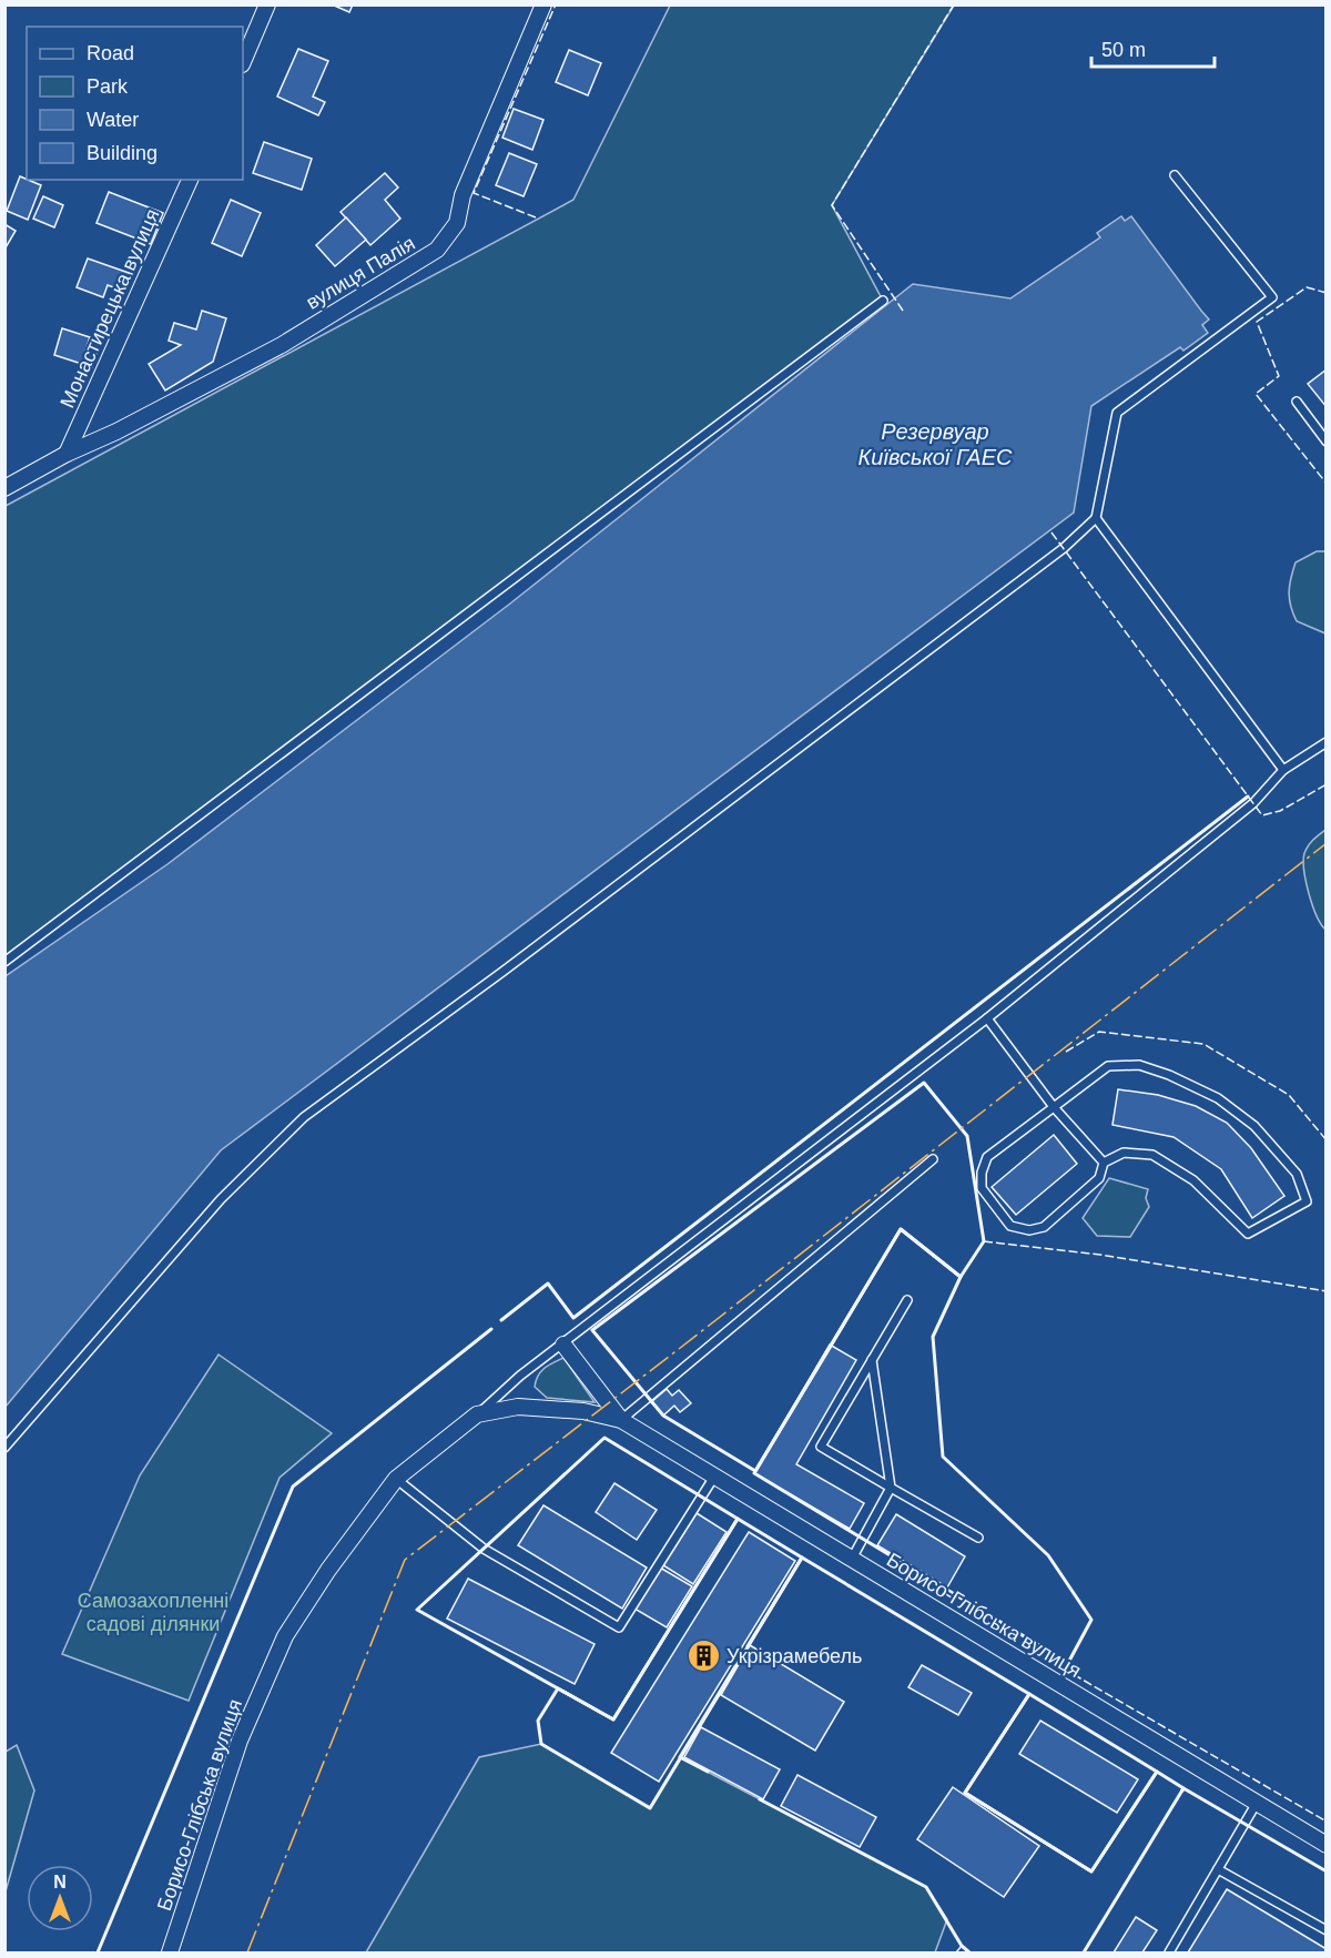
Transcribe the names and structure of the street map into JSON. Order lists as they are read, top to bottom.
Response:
{
  "streets": {
    "street": ["вулиця Палія", "Монастирецька вулиця", "Борисо-Глібська вулиця"]
  },
  "crossings": [
    ["вулиця Палія", "Монастирецька вулиця"]
  ],
  "water": ["Резервуар Київської ГАЕС"],
  "parks": ["Самозахопленні садові ділянки"],
  "places": {
    "building": ["Укрізрамебель"]
  },
  "legend": [
    "Road",
    "Park",
    "Water",
    "Building"
  ],
  "scale_bar": "50 m",
  "north": "top"
}
